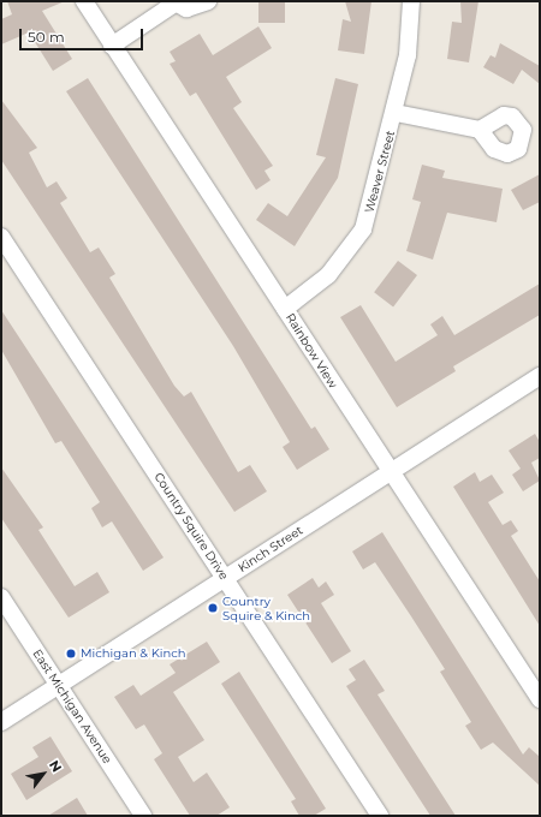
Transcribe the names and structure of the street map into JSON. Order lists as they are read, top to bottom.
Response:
{
  "streets": {
    "street": [
      "Weaver Street",
      "Rainbow View",
      "Country Squire Drive",
      "Kinch Street",
      "East Michigan Avenue"
    ]
  },
  "crossings": [
    ["Weaver Street", "Rainbow View"],
    ["Rainbow View", "Kinch Street"],
    ["Country Squire Drive", "Kinch Street"],
    ["Kinch Street", "East Michigan Avenue"]
  ],
  "places": ["Country Squire & Kinch", "Michigan & Kinch"],
  "scale_bar": "50 m",
  "north": "top right"
}
